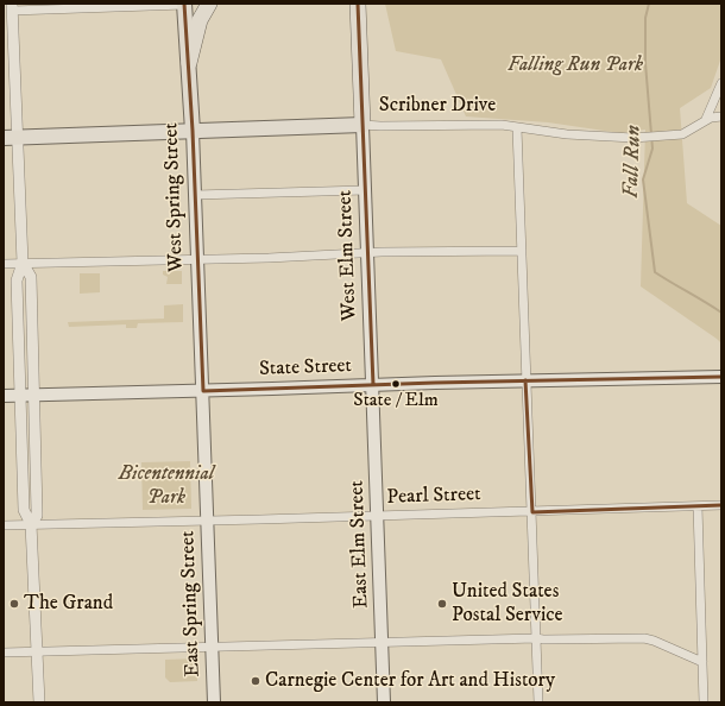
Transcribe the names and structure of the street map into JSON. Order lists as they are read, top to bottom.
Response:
{
  "streets": {
    "main road": [
      "Scribner Drive",
      "West Spring Street",
      "West Elm Street",
      "State Street",
      "East Elm Street",
      "East Spring Street"
    ],
    "street": ["Pearl Street"]
  },
  "crossings": [
    ["Scribner Drive", "West Spring Street"],
    ["Scribner Drive", "West Elm Street"],
    ["West Spring Street", "State Street"],
    ["West Spring Street", "East Spring Street"],
    ["West Elm Street", "State Street"],
    ["West Elm Street", "East Elm Street"],
    ["State Street", "East Elm Street"],
    ["State Street", "East Spring Street"],
    ["Pearl Street", "East Elm Street"],
    ["Pearl Street", "East Spring Street"]
  ],
  "water": ["Fall Run"],
  "parks": ["Falling Run Park", "Bicentennial Park"],
  "places": [
    "State / Elm",
    "The Grand",
    "United States Postal Service",
    "Carnegie Center for Art and History"
  ]
}
